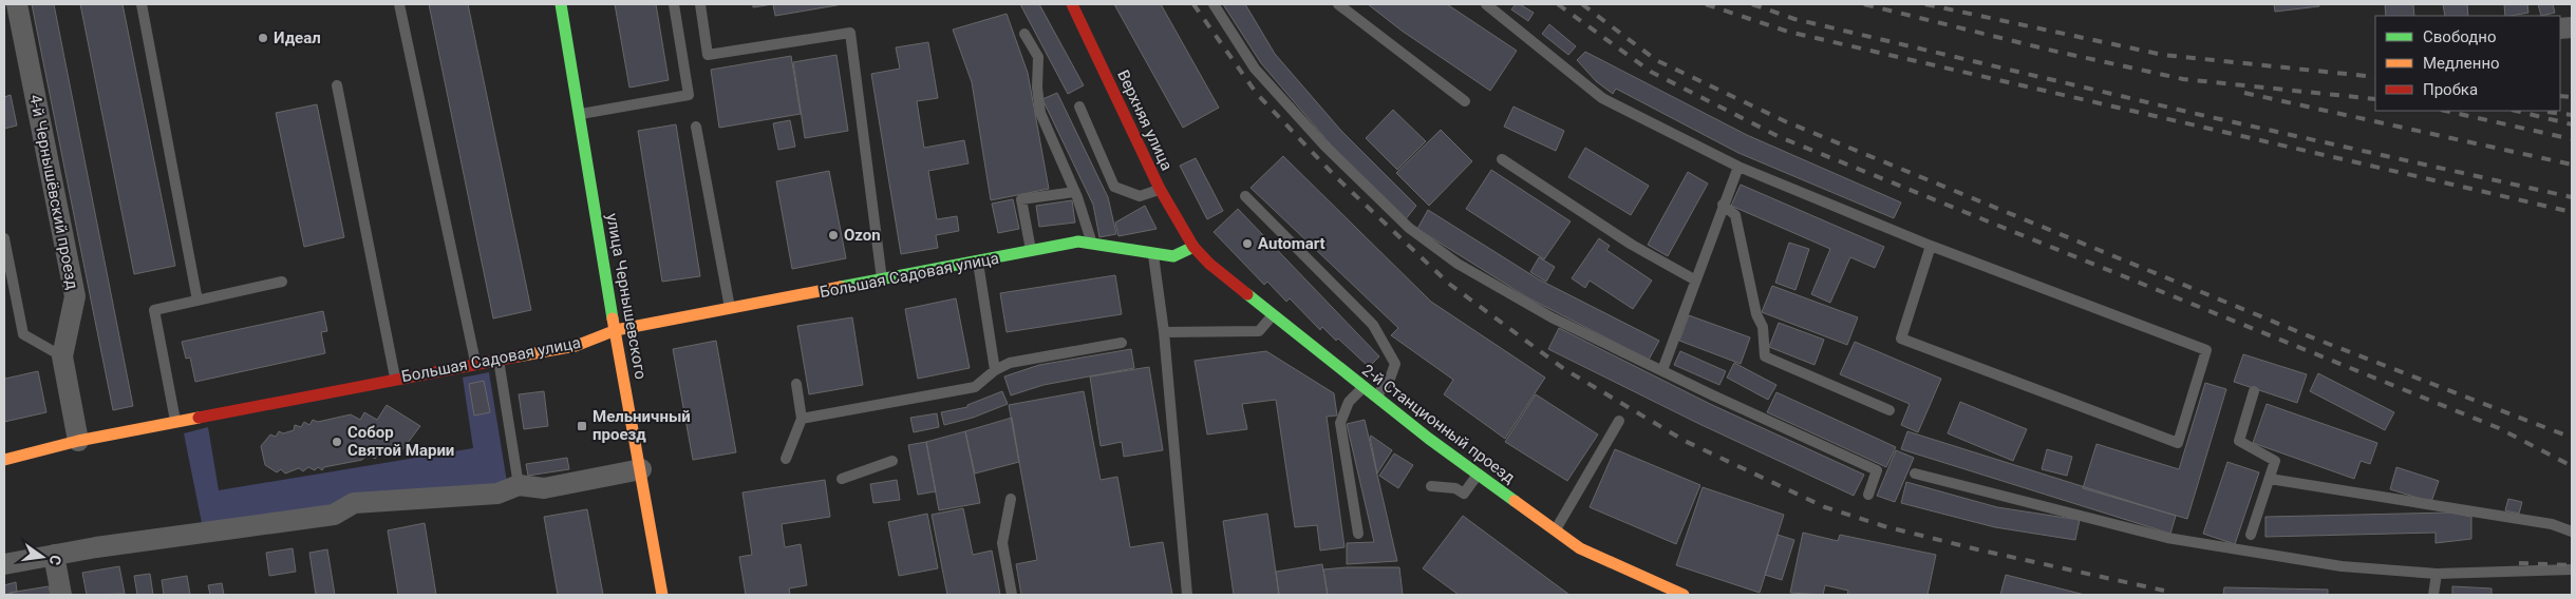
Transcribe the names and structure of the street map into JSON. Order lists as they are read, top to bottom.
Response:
{
  "streets": {
    "main road": [
      "Верхняя улица",
      "Большая Садовая улица",
      "улица Чернышевского",
      "2-й Станционный проезд"
    ],
    "street": ["4-й Чернышёвский проезд"]
  },
  "crossings": [
    ["Верхняя улица", "Большая Садовая улица"],
    ["Верхняя улица", "2-й Станционный проезд"],
    ["4-й Чернышёвский проезд", "Большая Садовая улица"],
    ["Большая Садовая улица", "улица Чернышевского"],
    ["Большая Садовая улица", "2-й Станционный проезд"]
  ],
  "places": {
    "other": [
      "Идеал",
      "Ozon",
      "Automart",
      "Собор Святой Марии"
    ],
    "transit": ["Мельничный проезд"]
  },
  "legend": ["Свободно", "Медленно", "Пробка"],
  "north": "right"
}
